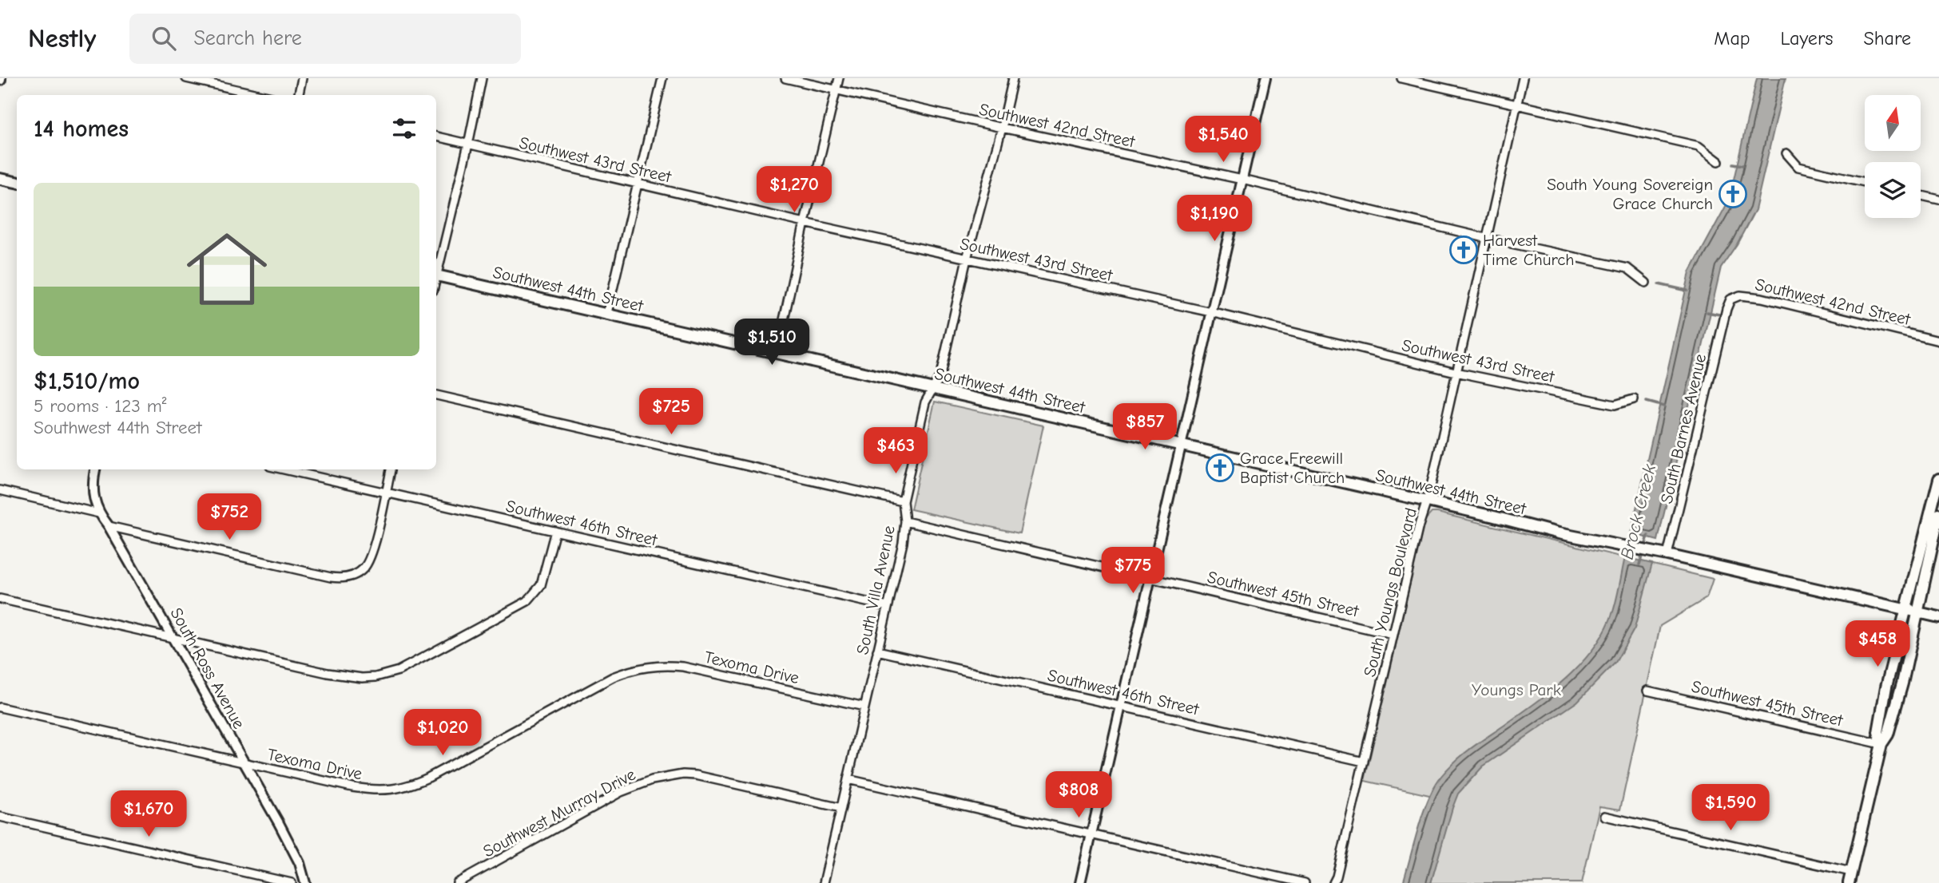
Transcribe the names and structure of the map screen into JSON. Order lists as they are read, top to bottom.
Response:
{
  "streets": {
    "main road": ["Southwest 44th Street"],
    "street": [
      "Southwest 42nd Street",
      "Southwest 43rd Street",
      "South Barnes Avenue",
      "Southwest 46th Street",
      "South Villa Avenue",
      "South Youngs Boulevard",
      "Southwest 45th Street",
      "Texoma Drive",
      "South Ross Avenue",
      "Southwest Murray Drive"
    ]
  },
  "crossings": [
    ["Southwest 42nd Street", "South Barnes Avenue"],
    ["Southwest 42nd Street", "South Villa Avenue"],
    ["Southwest 42nd Street", "South Youngs Boulevard"],
    ["Southwest 43rd Street", "South Villa Avenue"],
    ["Southwest 43rd Street", "South Youngs Boulevard"],
    ["Southwest 44th Street", "South Barnes Avenue"],
    ["Southwest 44th Street", "South Villa Avenue"],
    ["Southwest 44th Street", "South Youngs Boulevard"],
    ["Southwest 46th Street", "South Villa Avenue"],
    ["Southwest 46th Street", "South Youngs Boulevard"],
    ["South Villa Avenue", "Southwest 45th Street"],
    ["South Villa Avenue", "Texoma Drive"],
    ["South Villa Avenue", "Southwest Murray Drive"],
    ["South Youngs Boulevard", "Southwest 45th Street"],
    ["Texoma Drive", "South Ross Avenue"]
  ],
  "water": ["Brock Creek"],
  "parks": ["Youngs Park"],
  "places": {
    "church": ["South Young Sovereign Grace Church", "Harvest Time Church", "Grace Freewill Baptist Church"]
  },
  "north": "top",
  "page": {
    "header": "Nestly",
    "search": "Search here",
    "nav": ["Map", "Layers", "Share"],
    "heading": "14 homes",
    "price": [
      "$1,540",
      "$1,270",
      "$1,190",
      "$1,510",
      "$725",
      "$857",
      "$463",
      "$752",
      "$775",
      "$458",
      "$1,020",
      "$808",
      "$1,590",
      "$1,670"
    ],
    "list": [
      {
        "name": "$1,510/mo",
        "note": "5 rooms · 123 m² · Southwest 44th Street"
      }
    ]
  }
}
